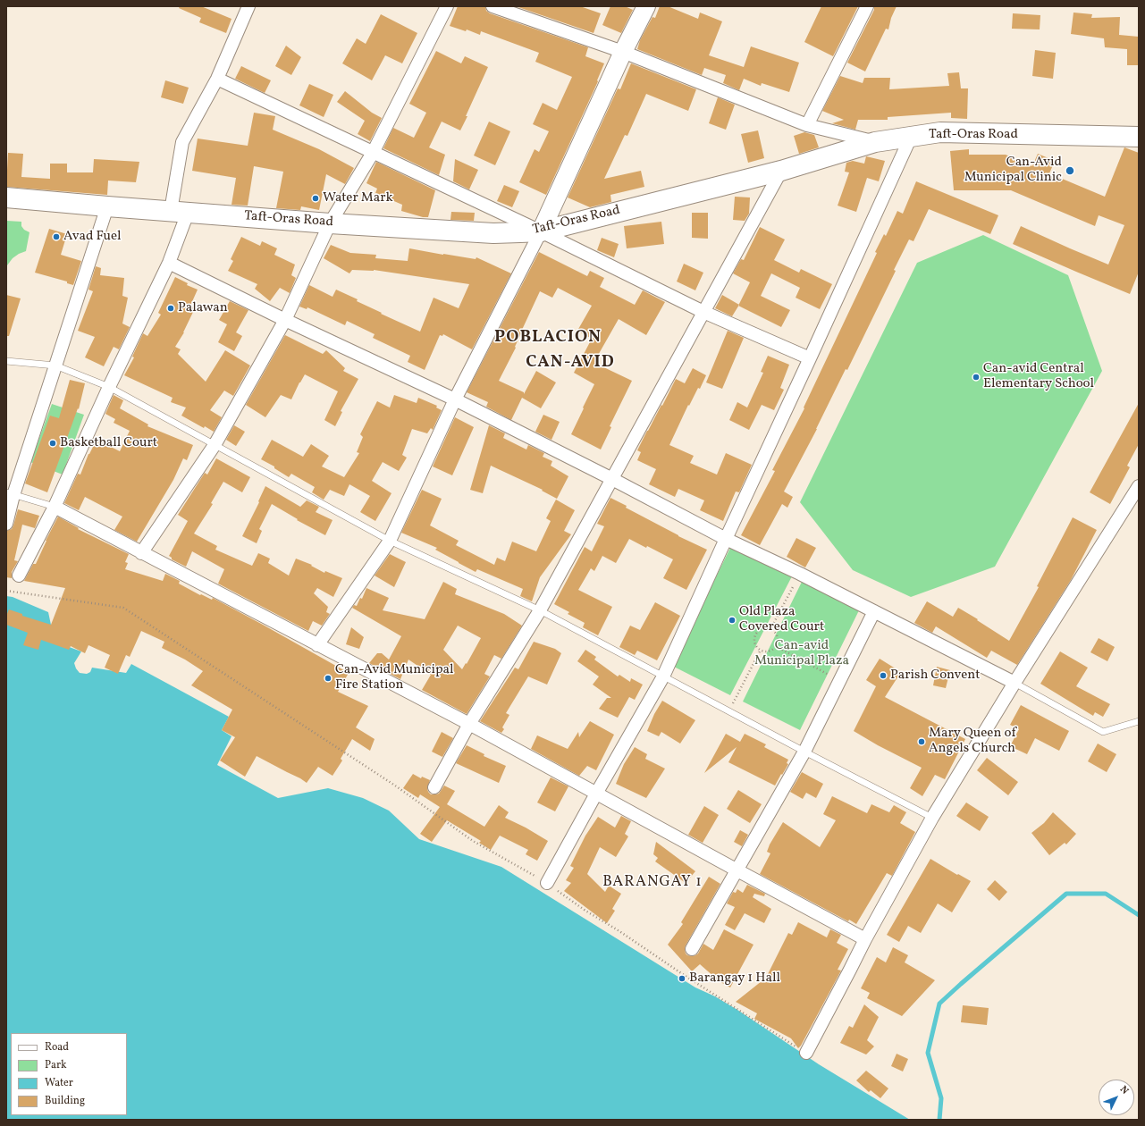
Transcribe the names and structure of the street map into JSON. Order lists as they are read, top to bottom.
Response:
{
  "streets": {
    "main road": ["Taft-Oras Road"]
  },
  "districts": ["POBLACION", "CAN-AVID", "BARANGAY 1"],
  "parks": ["Can-avid Municipal Plaza"],
  "places": [
    "Can-Avid Municipal Clinic",
    "Water Mark",
    "Avad Fuel",
    "Palawan",
    "Can-avid Central Elementary School",
    "Basketball Court",
    "Old Plaza Covered Court",
    "Parish Convent",
    "Can-Avid Municipal Fire Station",
    "Mary Queen of Angels Church",
    "Barangay 1 Hall"
  ],
  "legend": [
    "Road",
    "Park",
    "Water",
    "Building"
  ],
  "north": "top right"
}
